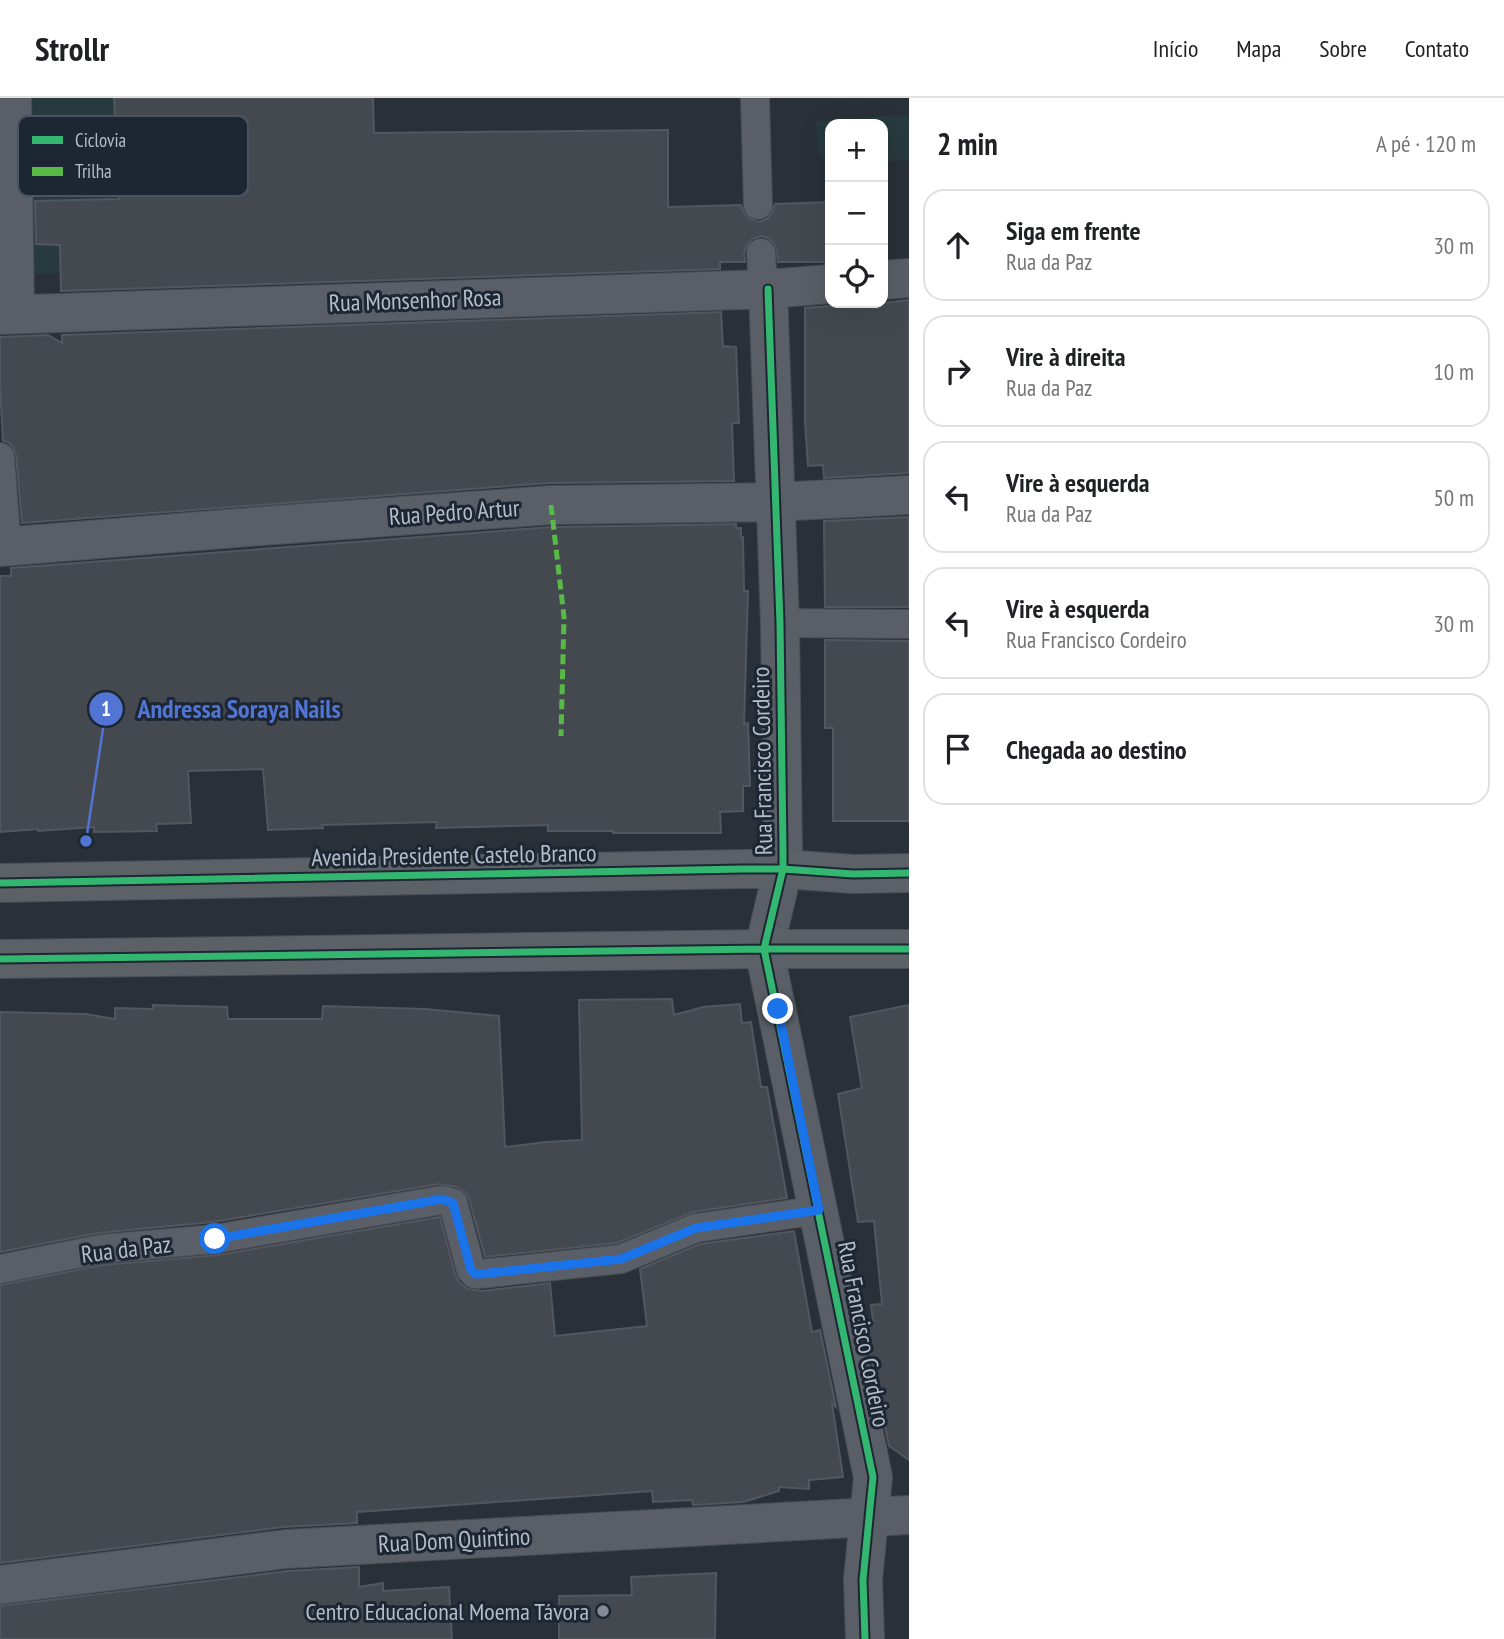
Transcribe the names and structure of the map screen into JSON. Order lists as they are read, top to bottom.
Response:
{
  "streets": {
    "main road": ["Avenida Presidente Castelo Branco"],
    "street": [
      "Rua Monsenhor Rosa",
      "Rua Pedro Artur",
      "Rua Francisco Cordeiro",
      "Rua Dom Quintino"
    ],
    "lane": ["Rua da Paz"]
  },
  "crossings": [
    ["Rua Monsenhor Rosa", "Rua Francisco Cordeiro"],
    ["Rua Pedro Artur", "Rua Francisco Cordeiro"],
    ["Rua Francisco Cordeiro", "Avenida Presidente Castelo Branco"],
    ["Rua Francisco Cordeiro", "Rua da Paz"],
    ["Rua Francisco Cordeiro", "Rua Dom Quintino"]
  ],
  "places": ["Andressa Soraya Nails", "Centro Educacional Moema Távora"],
  "legend": ["Ciclovia", "Trilha"],
  "page": {
    "header": "Strollr",
    "nav": [
      "Início",
      "Mapa",
      "Sobre",
      "Contato"
    ],
    "heading": ["2 min", "A pé · 120 m"],
    "map_buttons": ["+", "−"],
    "list": [
      ["Siga em frente", "Rua da Paz", "30 m"],
      ["Vire à direita", "Rua da Paz", "10 m"],
      ["Vire à esquerda", "Rua da Paz", "50 m"],
      ["Vire à esquerda", "Rua Francisco Cordeiro", "30 m"],
      "Chegada ao destino"
    ]
  }
}
